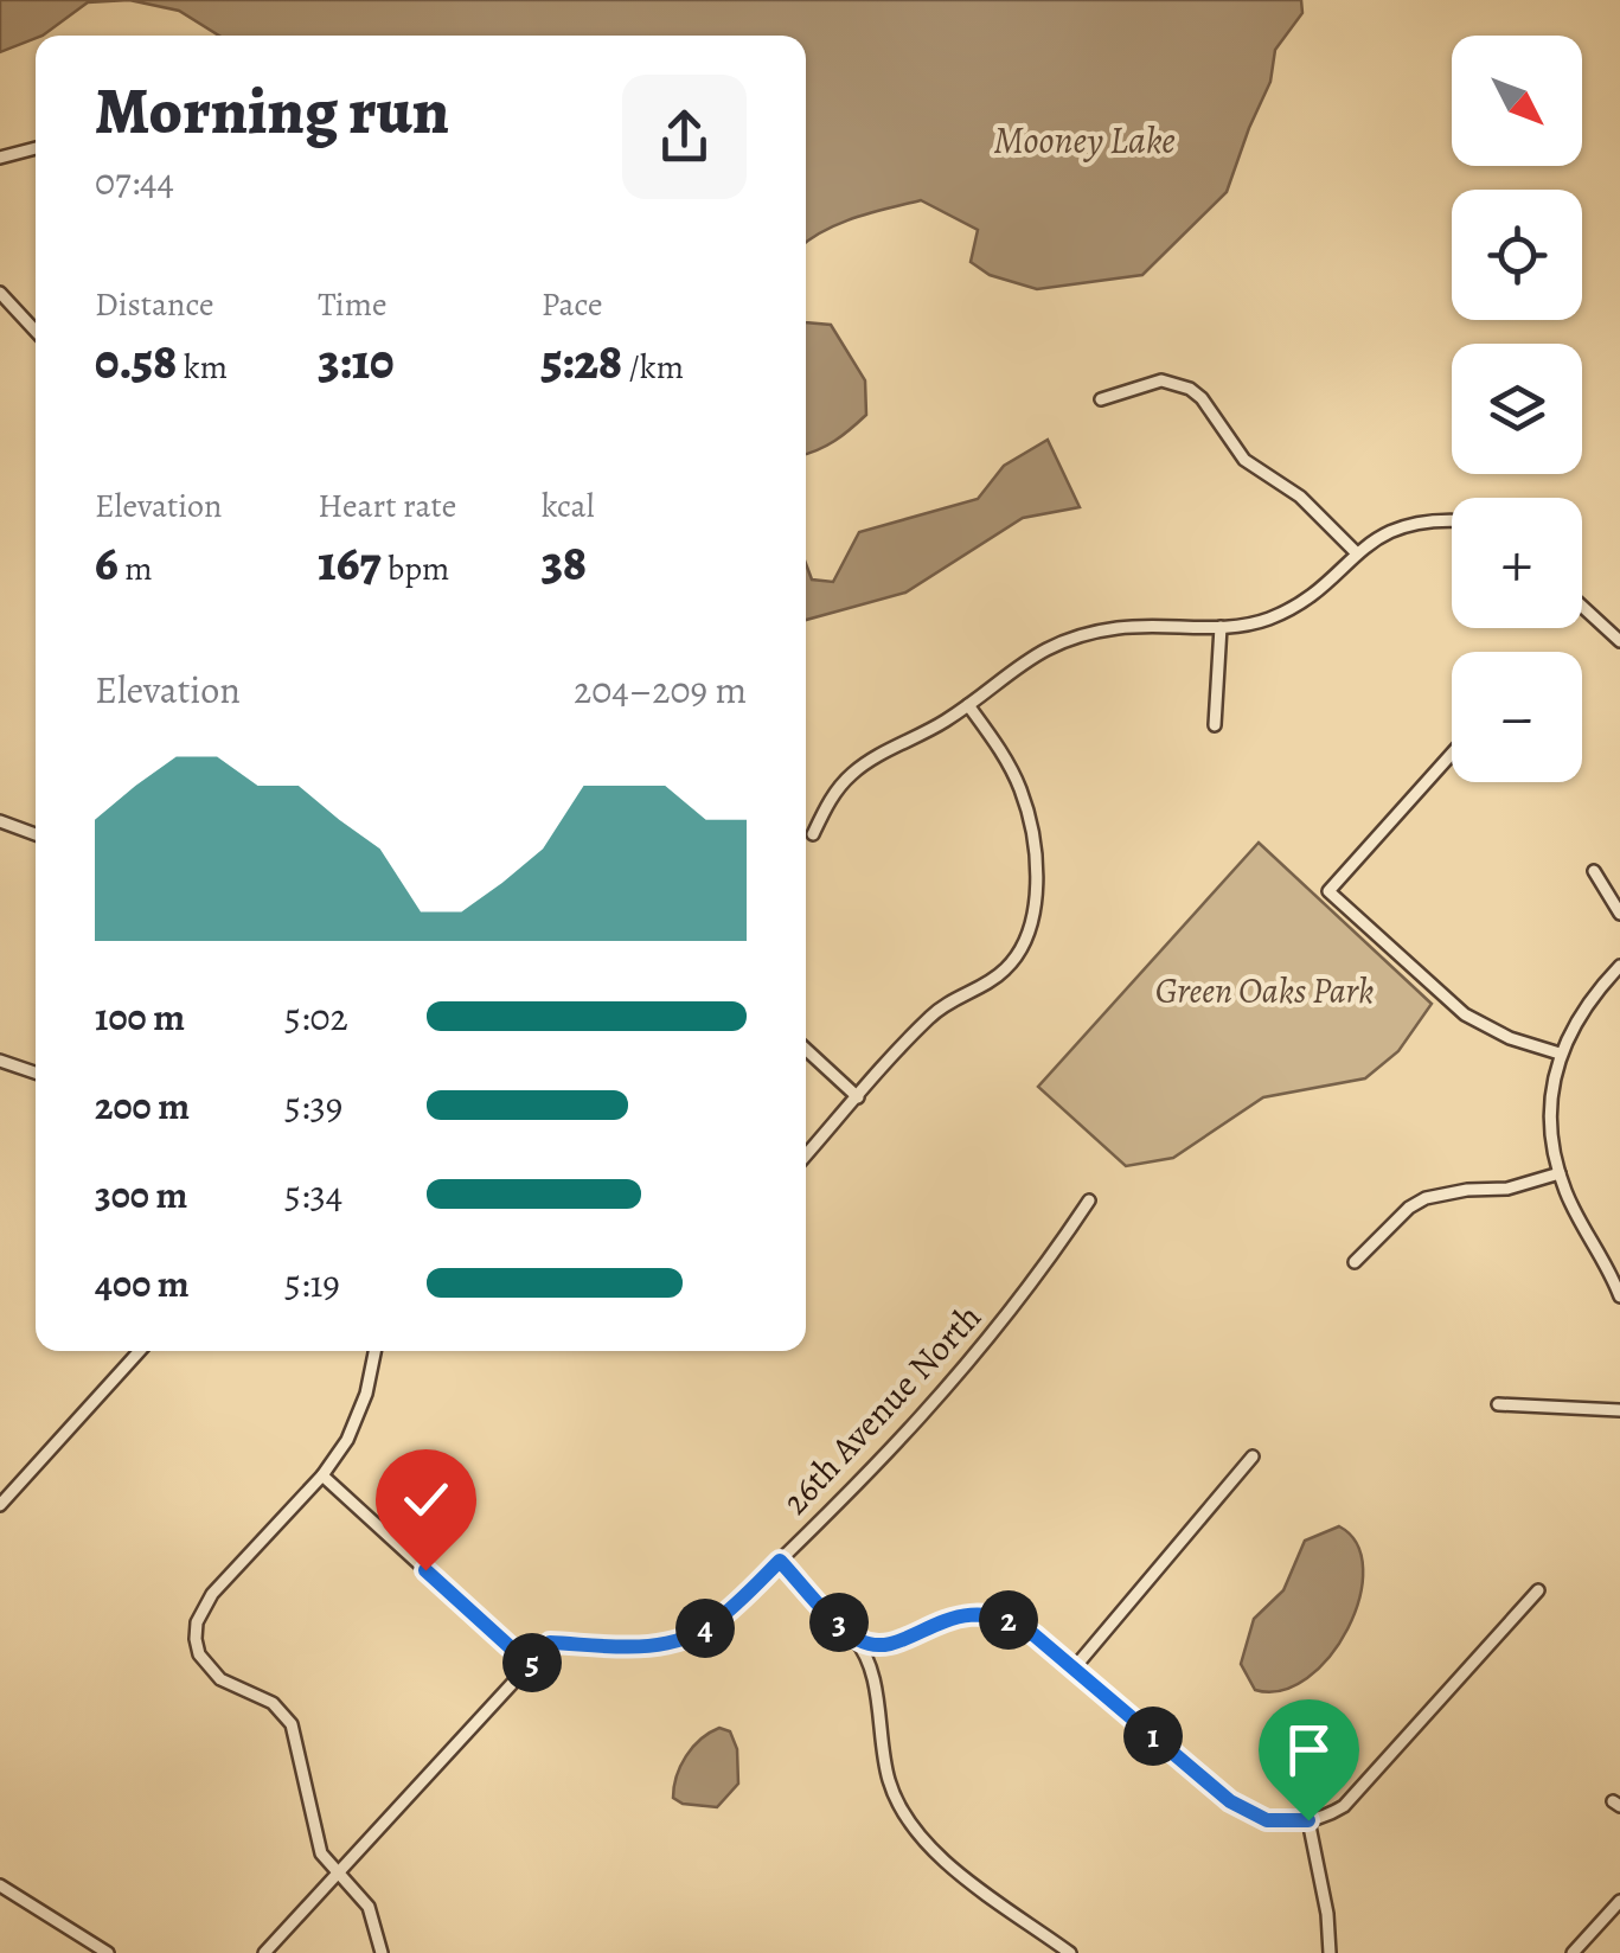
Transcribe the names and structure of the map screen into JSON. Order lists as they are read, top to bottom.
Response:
{
  "streets": {
    "street": ["26th Avenue North"]
  },
  "water": ["Mooney Lake"],
  "parks": ["Green Oaks Park"],
  "north": "bottom right",
  "page": {
    "map_buttons": ["+", "−"],
    "heading": ["Morning run", "07:44"],
    "stats": [
      ["Distance", "0.58 km"],
      ["Time", "3:10"],
      ["Pace", "5:28 /km"],
      ["Elevation", "6 m"],
      ["Heart rate", "167 bpm"],
      ["kcal", "38"]
    ],
    "chart": ["Elevation", "204–209 m"],
    "list": [
      {
        "name": "100 m",
        "note": "5:02"
      },
      {
        "name": "200 m",
        "note": "5:39"
      },
      {
        "name": "300 m",
        "note": "5:34"
      },
      {
        "name": "400 m",
        "note": "5:19"
      }
    ],
    "pins": [
      "2",
      "3",
      "4",
      "5",
      "1"
    ]
  }
}
